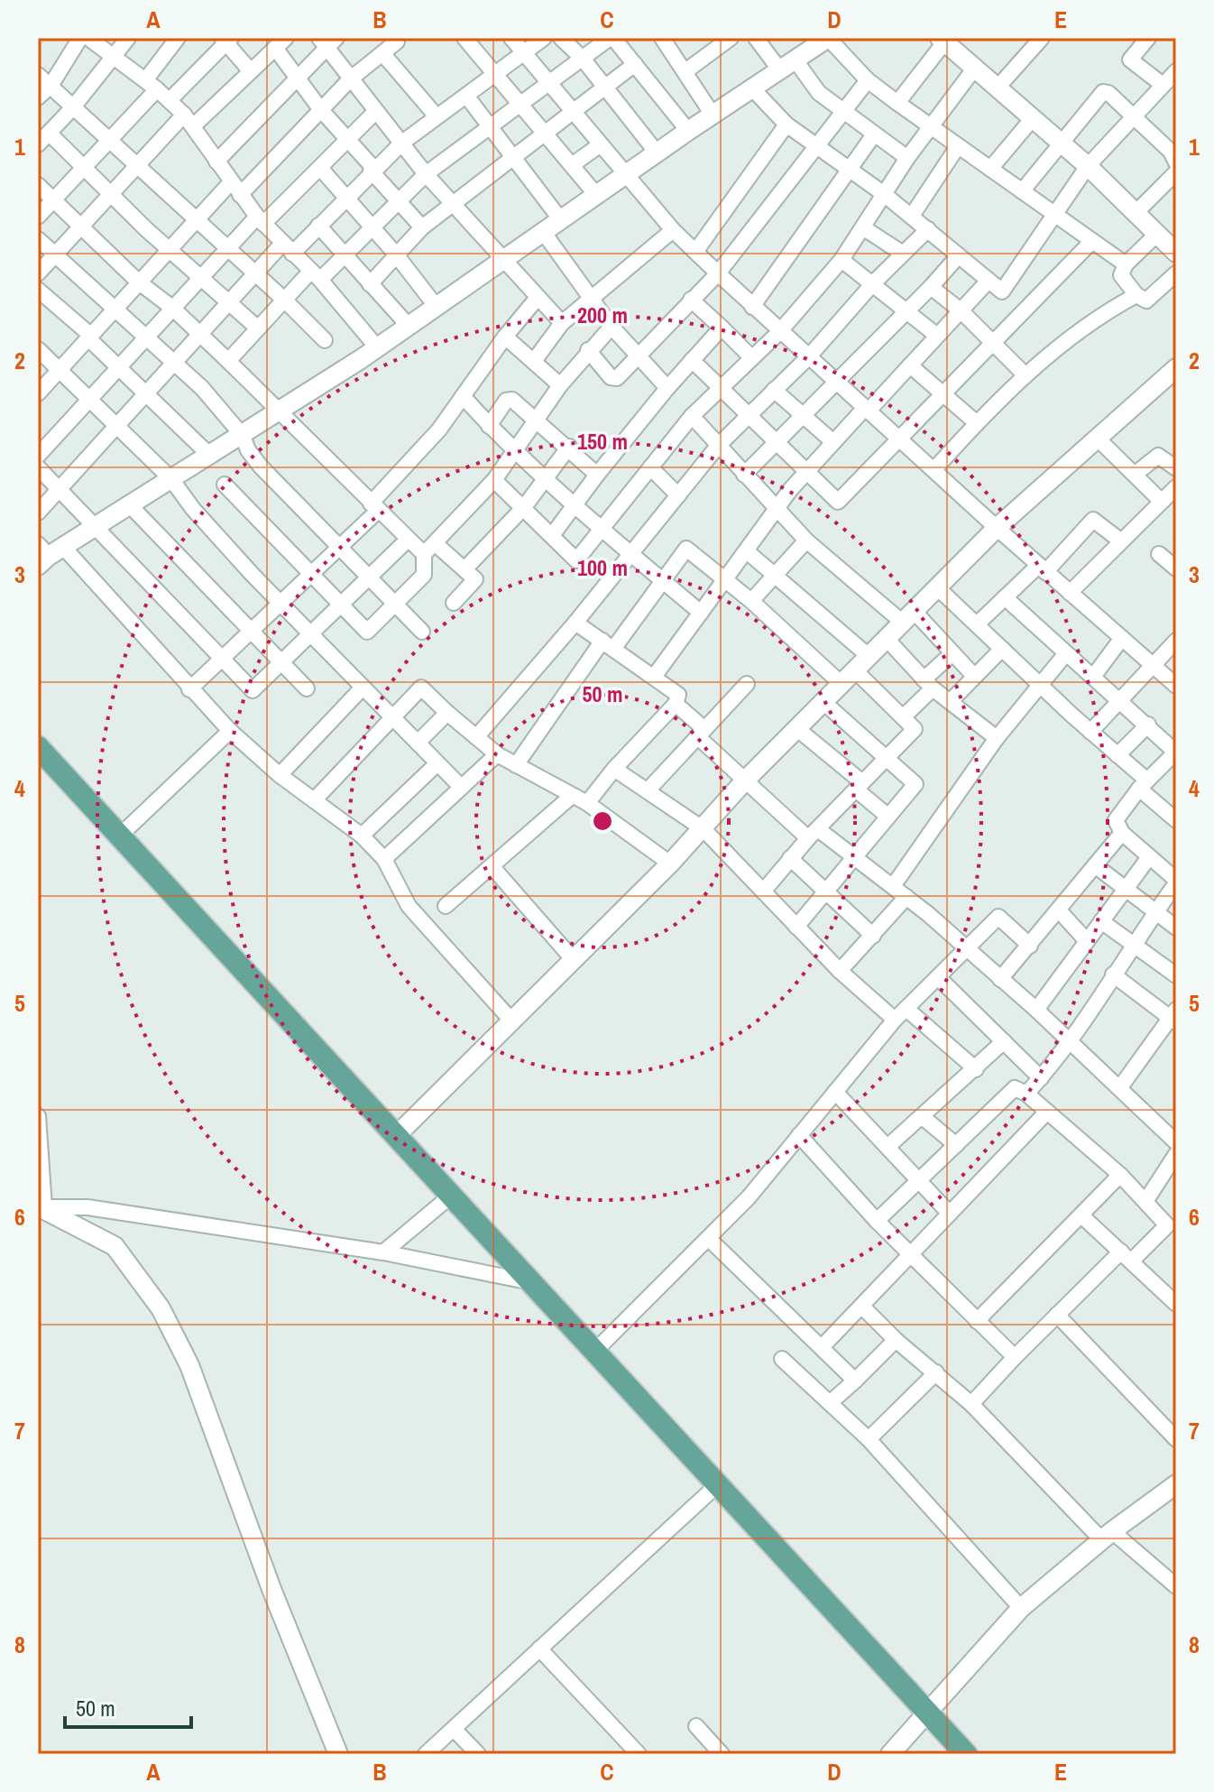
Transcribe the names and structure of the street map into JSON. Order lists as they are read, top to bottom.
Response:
{
  "scale_bar": "50 m",
  "grid": {
    "columns": [
      "A",
      "B",
      "C",
      "D",
      "E"
    ],
    "rows": [
      "1",
      "2",
      "3",
      "4",
      "5",
      "6",
      "7",
      "8"
    ]
  },
  "rings": [
    "200 m",
    "150 m",
    "100 m",
    "50 m"
  ]
}
